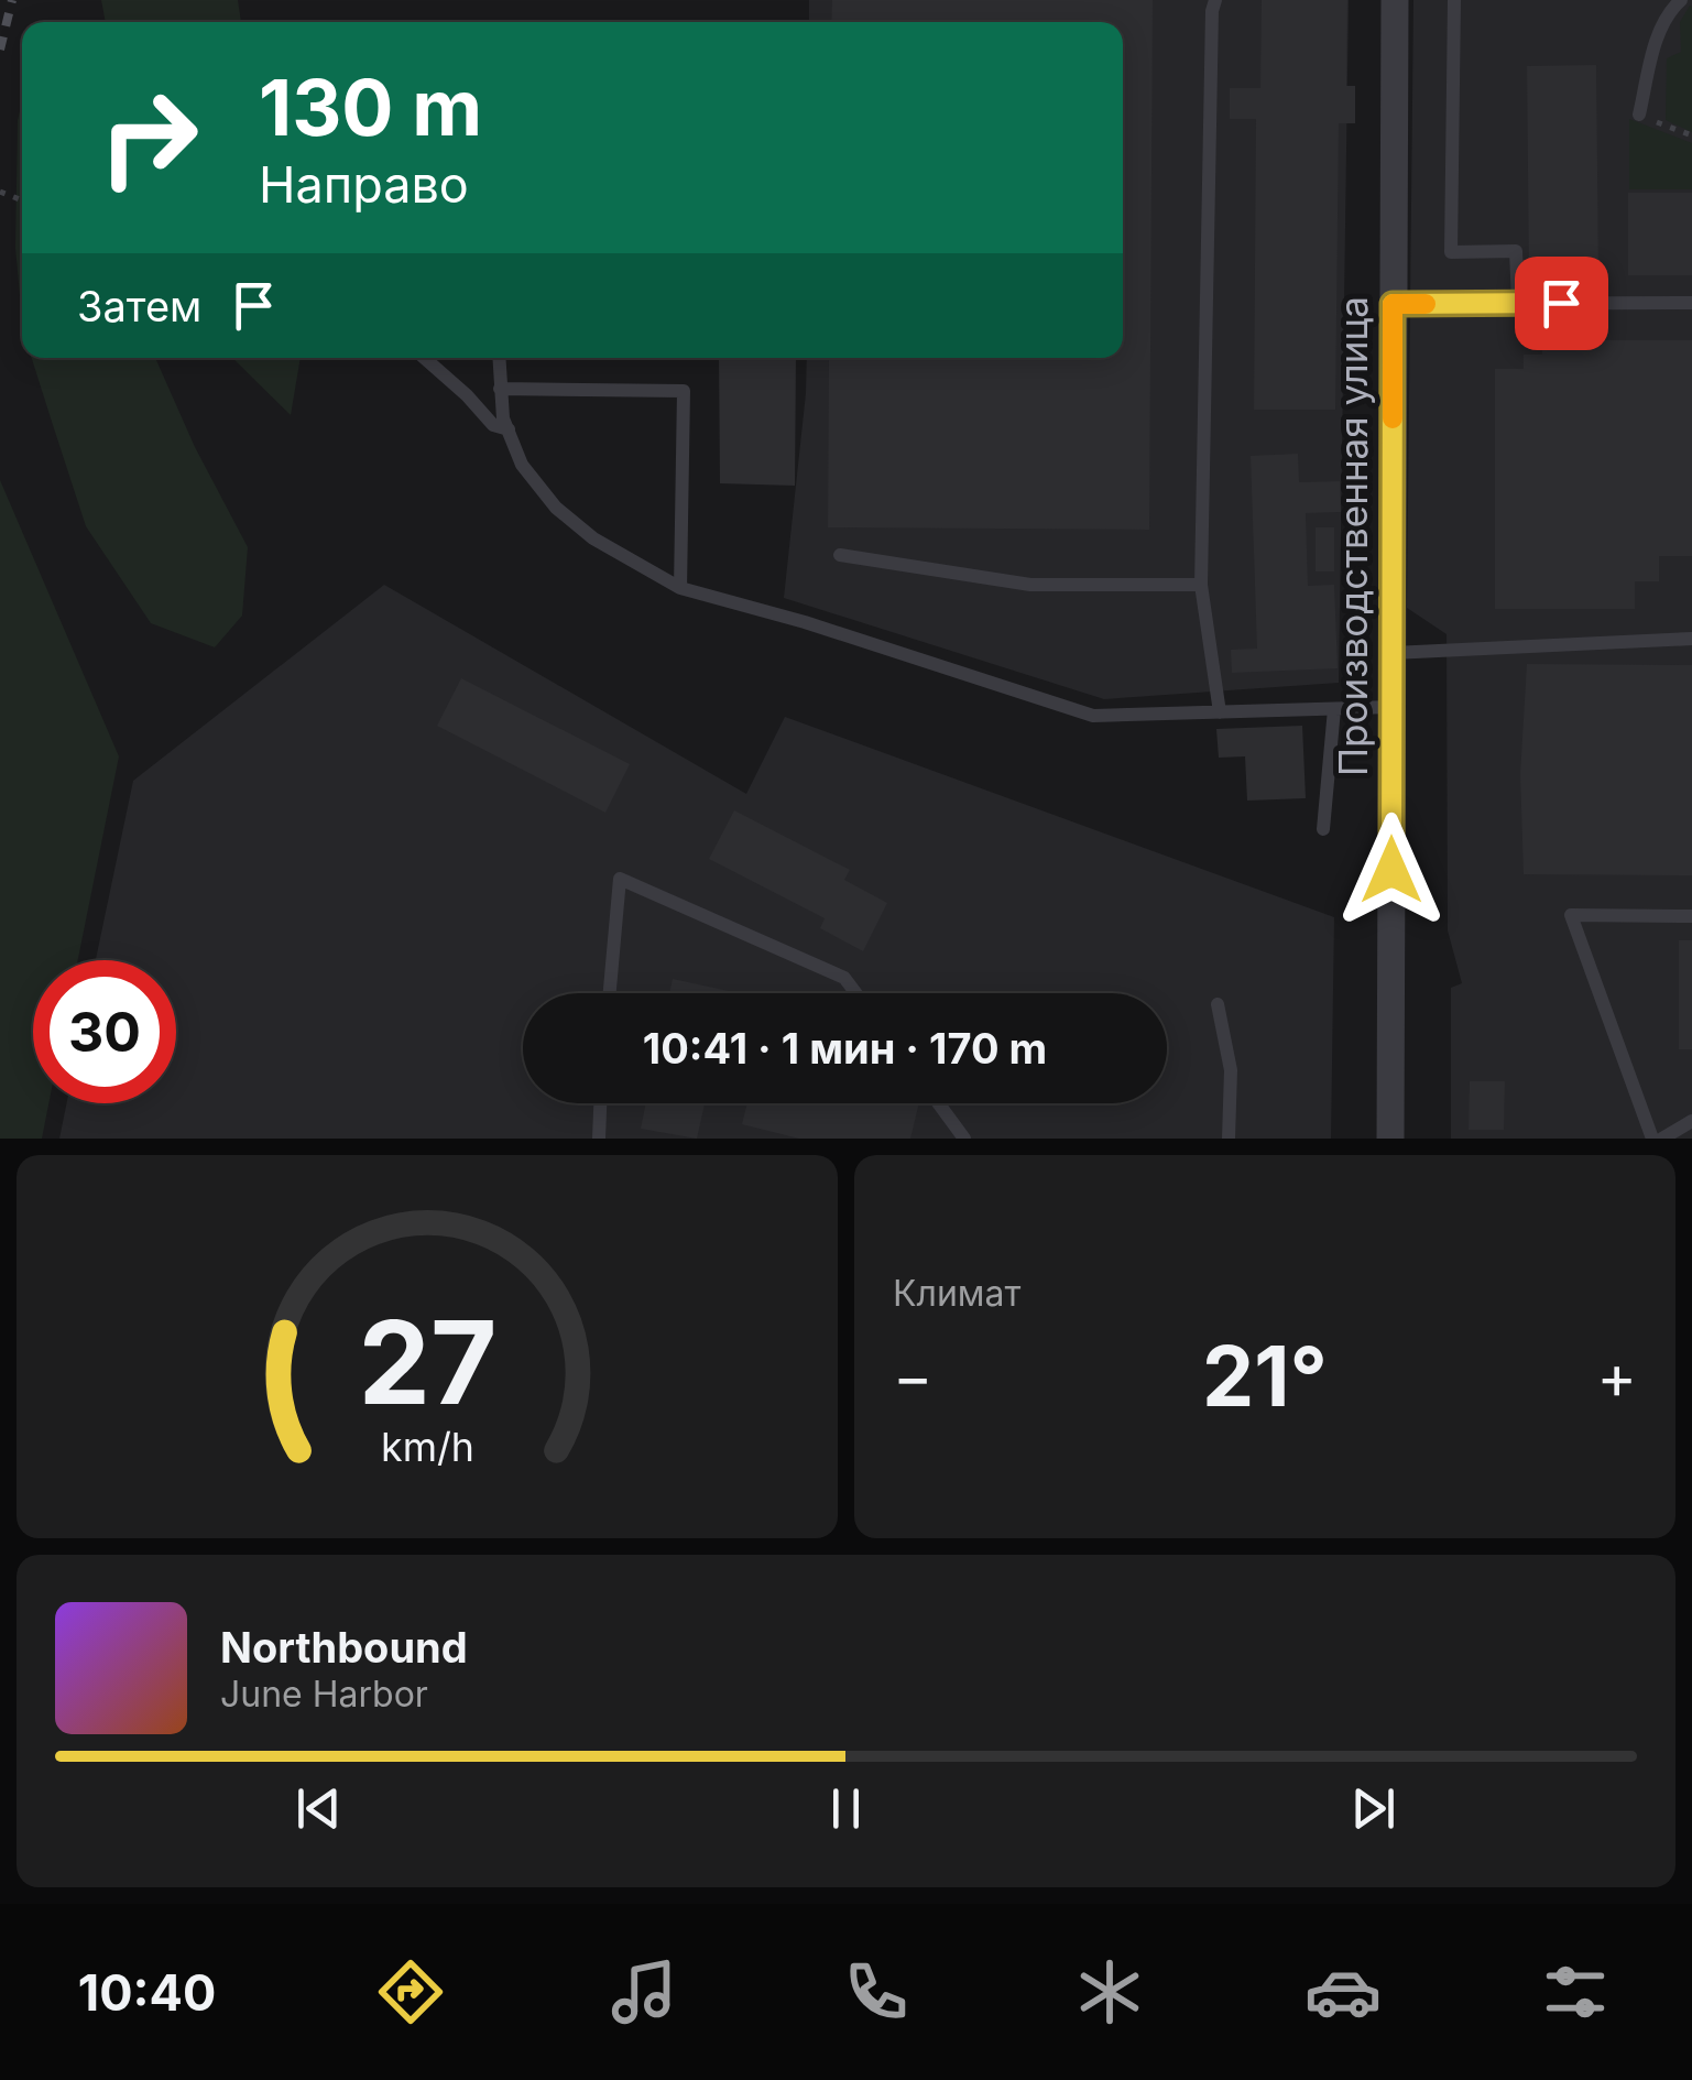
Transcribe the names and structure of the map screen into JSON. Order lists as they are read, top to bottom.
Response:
{
  "streets": {
    "street": ["Производственная улица"]
  },
  "page": {
    "turn": ["130 m", "Направо"],
    "then": "Затем",
    "limit": "30",
    "trip": "10:41 · 1 мин · 170 m",
    "tile": "Климат",
    "heat": ["−", "21°", "+"],
    "song": ["Northbound", "June Harbor"],
    "tabs": "10:40",
    "gauge": ["27", "km/h"]
  }
}
